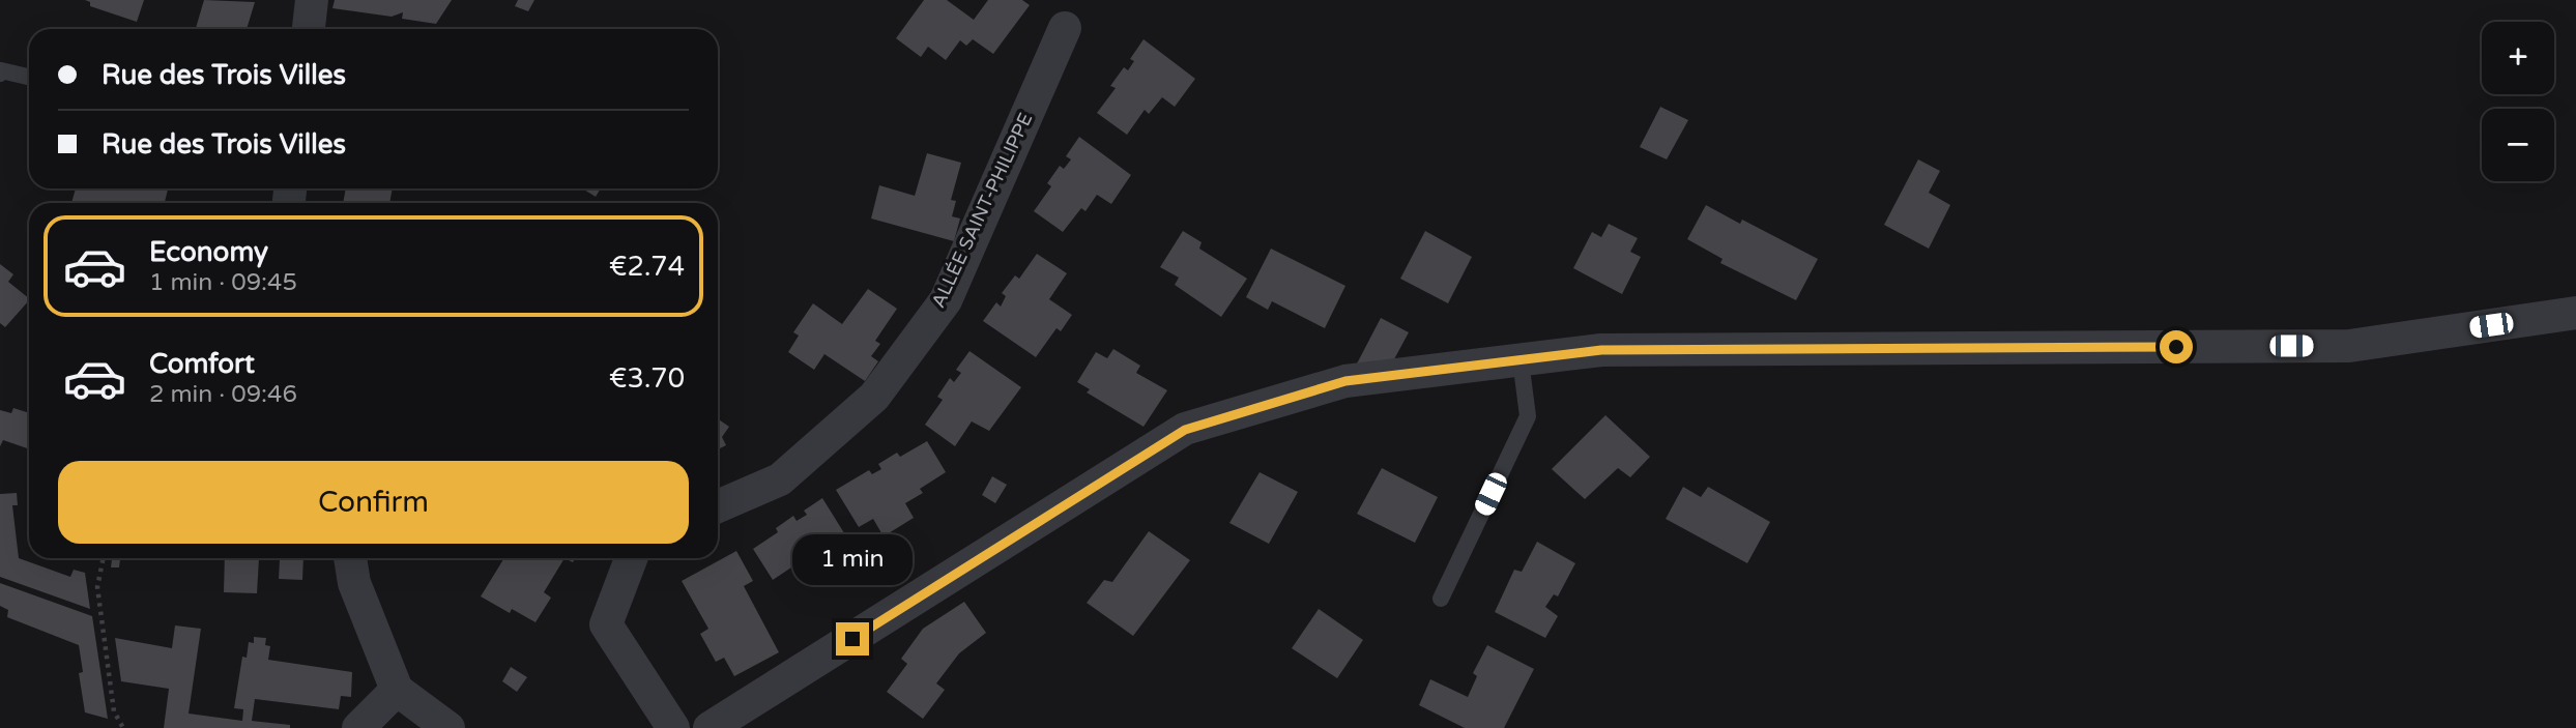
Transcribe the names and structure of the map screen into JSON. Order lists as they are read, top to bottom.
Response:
{
  "streets": {
    "street": ["ALLÉE SAINT-PHILIPPE"]
  },
  "page": {
    "map_buttons": ["+", "−"],
    "banner": ["Rue des Trois Villes", "Rue des Trois Villes"],
    "list": [
      {
        "name": "Economy",
        "note": "1 min · 09:45",
        "value": "€2.74"
      },
      {
        "name": "Comfort",
        "note": "2 min · 09:46",
        "value": "€3.70"
      }
    ],
    "buttons": "Confirm",
    "bubble": "1 min"
  }
}
